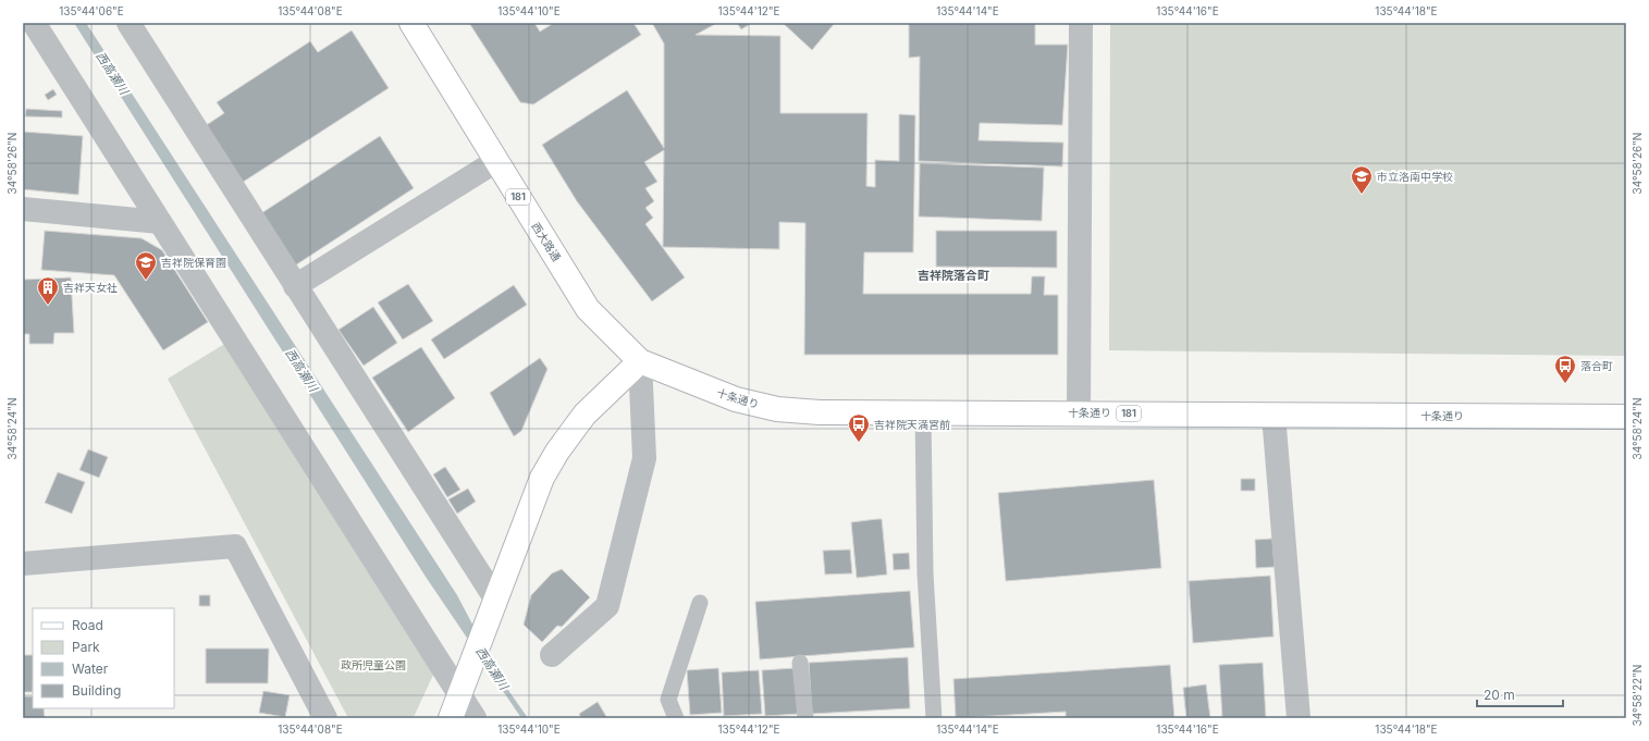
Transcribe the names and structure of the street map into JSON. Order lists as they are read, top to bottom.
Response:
{
  "streets": {
    "main road": ["181", "西大路通", "十条通り"]
  },
  "crossings": [
    ["西大路通", "十条通り"]
  ],
  "districts": ["吉祥院落合町"],
  "water": ["西高瀬川"],
  "parks": ["政所児童公園"],
  "places": {
    "school or university": ["市立洛南中学校", "吉祥院保育園"],
    "building": ["吉祥天女社"],
    "bus stop": ["落合町", "吉祥院天満宮前"]
  },
  "legend": [
    "Road",
    "Park",
    "Water",
    "Building"
  ],
  "scale_bar": "20 m",
  "coordinates": [
    "135°44'06\"E",
    "135°44'08\"E",
    "135°44'10\"E",
    "135°44'12\"E",
    "135°44'14\"E",
    "135°44'16\"E",
    "135°44'18\"E",
    "34°58'26\"N",
    "34°58'24\"N",
    "34°58'22\"N"
  ]
}
